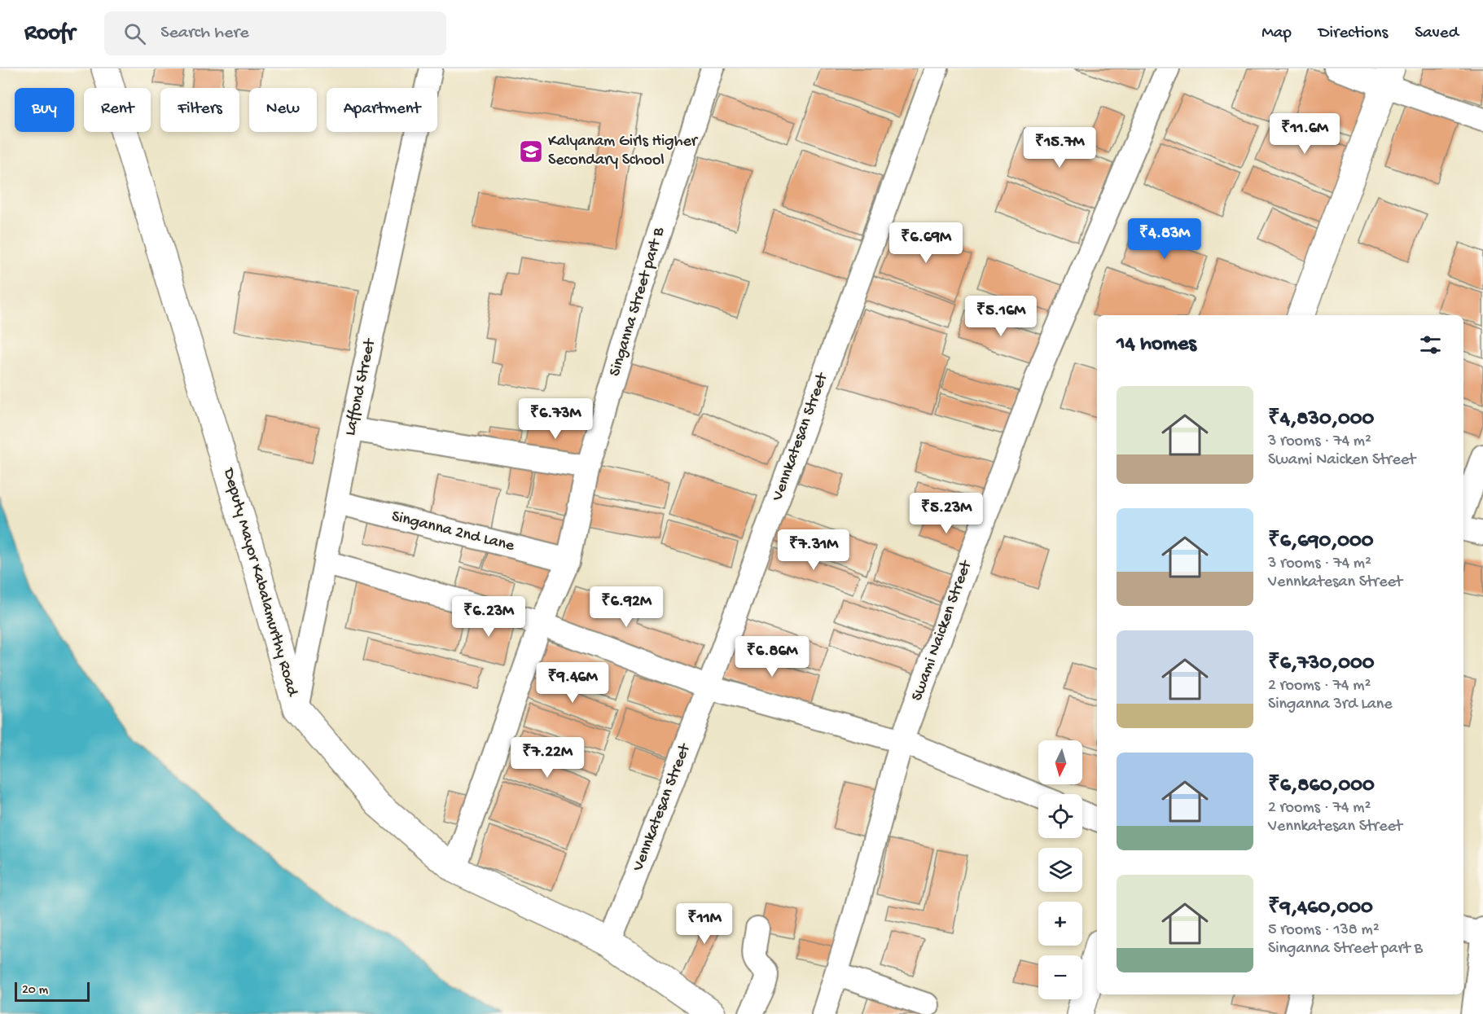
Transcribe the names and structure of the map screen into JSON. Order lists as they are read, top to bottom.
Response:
{
  "streets": {
    "street": [
      "Singanna Street part B",
      "Laffond Street",
      "Vennkatesan Street",
      "Singanna 2nd Lane",
      "Deputy Mayor Kabalamurthy Road",
      "Swami Naicken Street"
    ]
  },
  "crossings": [
    ["Singanna Street part B", "Singanna 2nd Lane"],
    ["Singanna Street part B", "Deputy Mayor Kabalamurthy Road"],
    ["Laffond Street", "Singanna 2nd Lane"],
    ["Laffond Street", "Deputy Mayor Kabalamurthy Road"],
    ["Vennkatesan Street", "Deputy Mayor Kabalamurthy Road"]
  ],
  "places": {
    "school or university": ["Kalyanam Girls Higher Secondary School"]
  },
  "scale_bar": "20 m",
  "north": "bottom",
  "page": {
    "header": "Roofr",
    "search": "Search here",
    "nav": ["Map", "Directions", "Saved"],
    "chip": [
      "Buy",
      "Rent",
      "Filters",
      "New",
      "Apartment"
    ],
    "price": [
      "₹11.6M",
      "₹15.7M",
      "₹4.83M",
      "₹6.69M",
      "₹5.16M",
      "₹6.73M",
      "₹5.23M",
      "₹7.31M",
      "₹6.92M",
      "₹6.23M",
      "₹6.86M",
      "₹9.46M",
      "₹7.22M",
      "₹11M"
    ],
    "heading": "14 homes",
    "list": [
      {
        "name": "₹4,830,000",
        "note": "3 rooms · 74 m² · Swami Naicken Street"
      },
      {
        "name": "₹6,690,000",
        "note": "3 rooms · 74 m² · Vennkatesan Street"
      },
      {
        "name": "₹6,730,000",
        "note": "2 rooms · 74 m² · Singanna 3rd Lane"
      },
      {
        "name": "₹6,860,000",
        "note": "2 rooms · 74 m² · Vennkatesan Street"
      },
      {
        "name": "₹9,460,000",
        "note": "5 rooms · 138 m² · Singanna Street part B"
      }
    ],
    "map_buttons": ["+", "−"],
    "scale": "20 m"
  }
}
